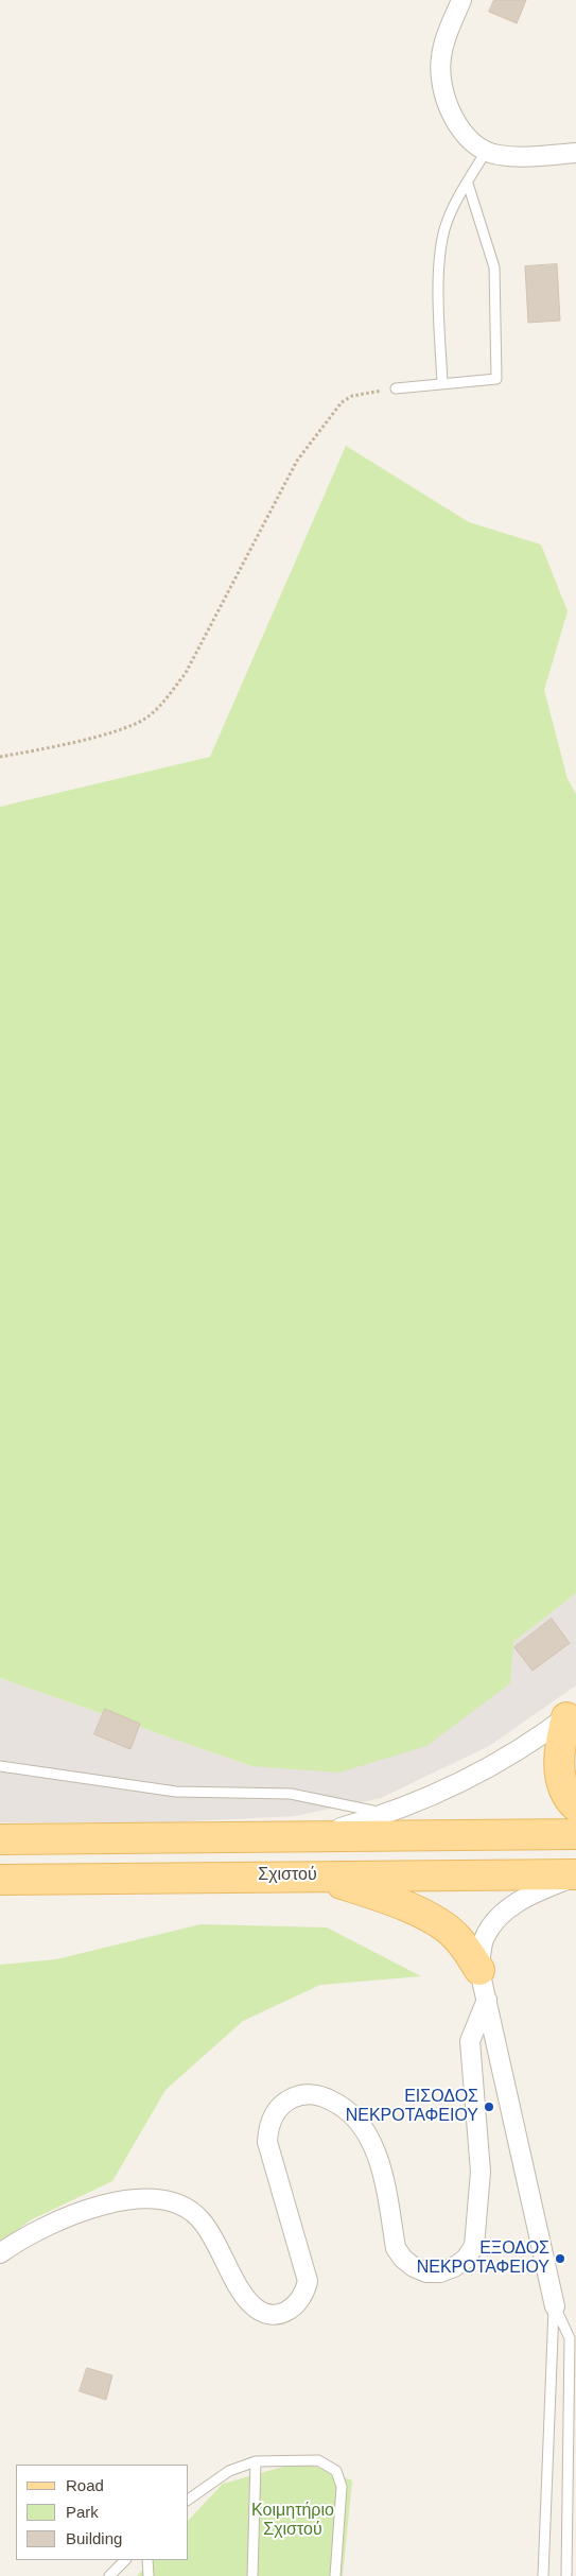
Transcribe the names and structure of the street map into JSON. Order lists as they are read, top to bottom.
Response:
{
  "streets": {
    "main road": ["Σχιστού"]
  },
  "parks": ["Κοιμητήριο Σχιστού"],
  "places": ["ΕΙΣΟΔΟΣ ΝΕΚΡΟΤΑΦΕΙΟΥ", "ΕΞΟΔΟΣ ΝΕΚΡΟΤΑΦΕΙΟΥ"],
  "legend": ["Road", "Park", "Building"]
}
